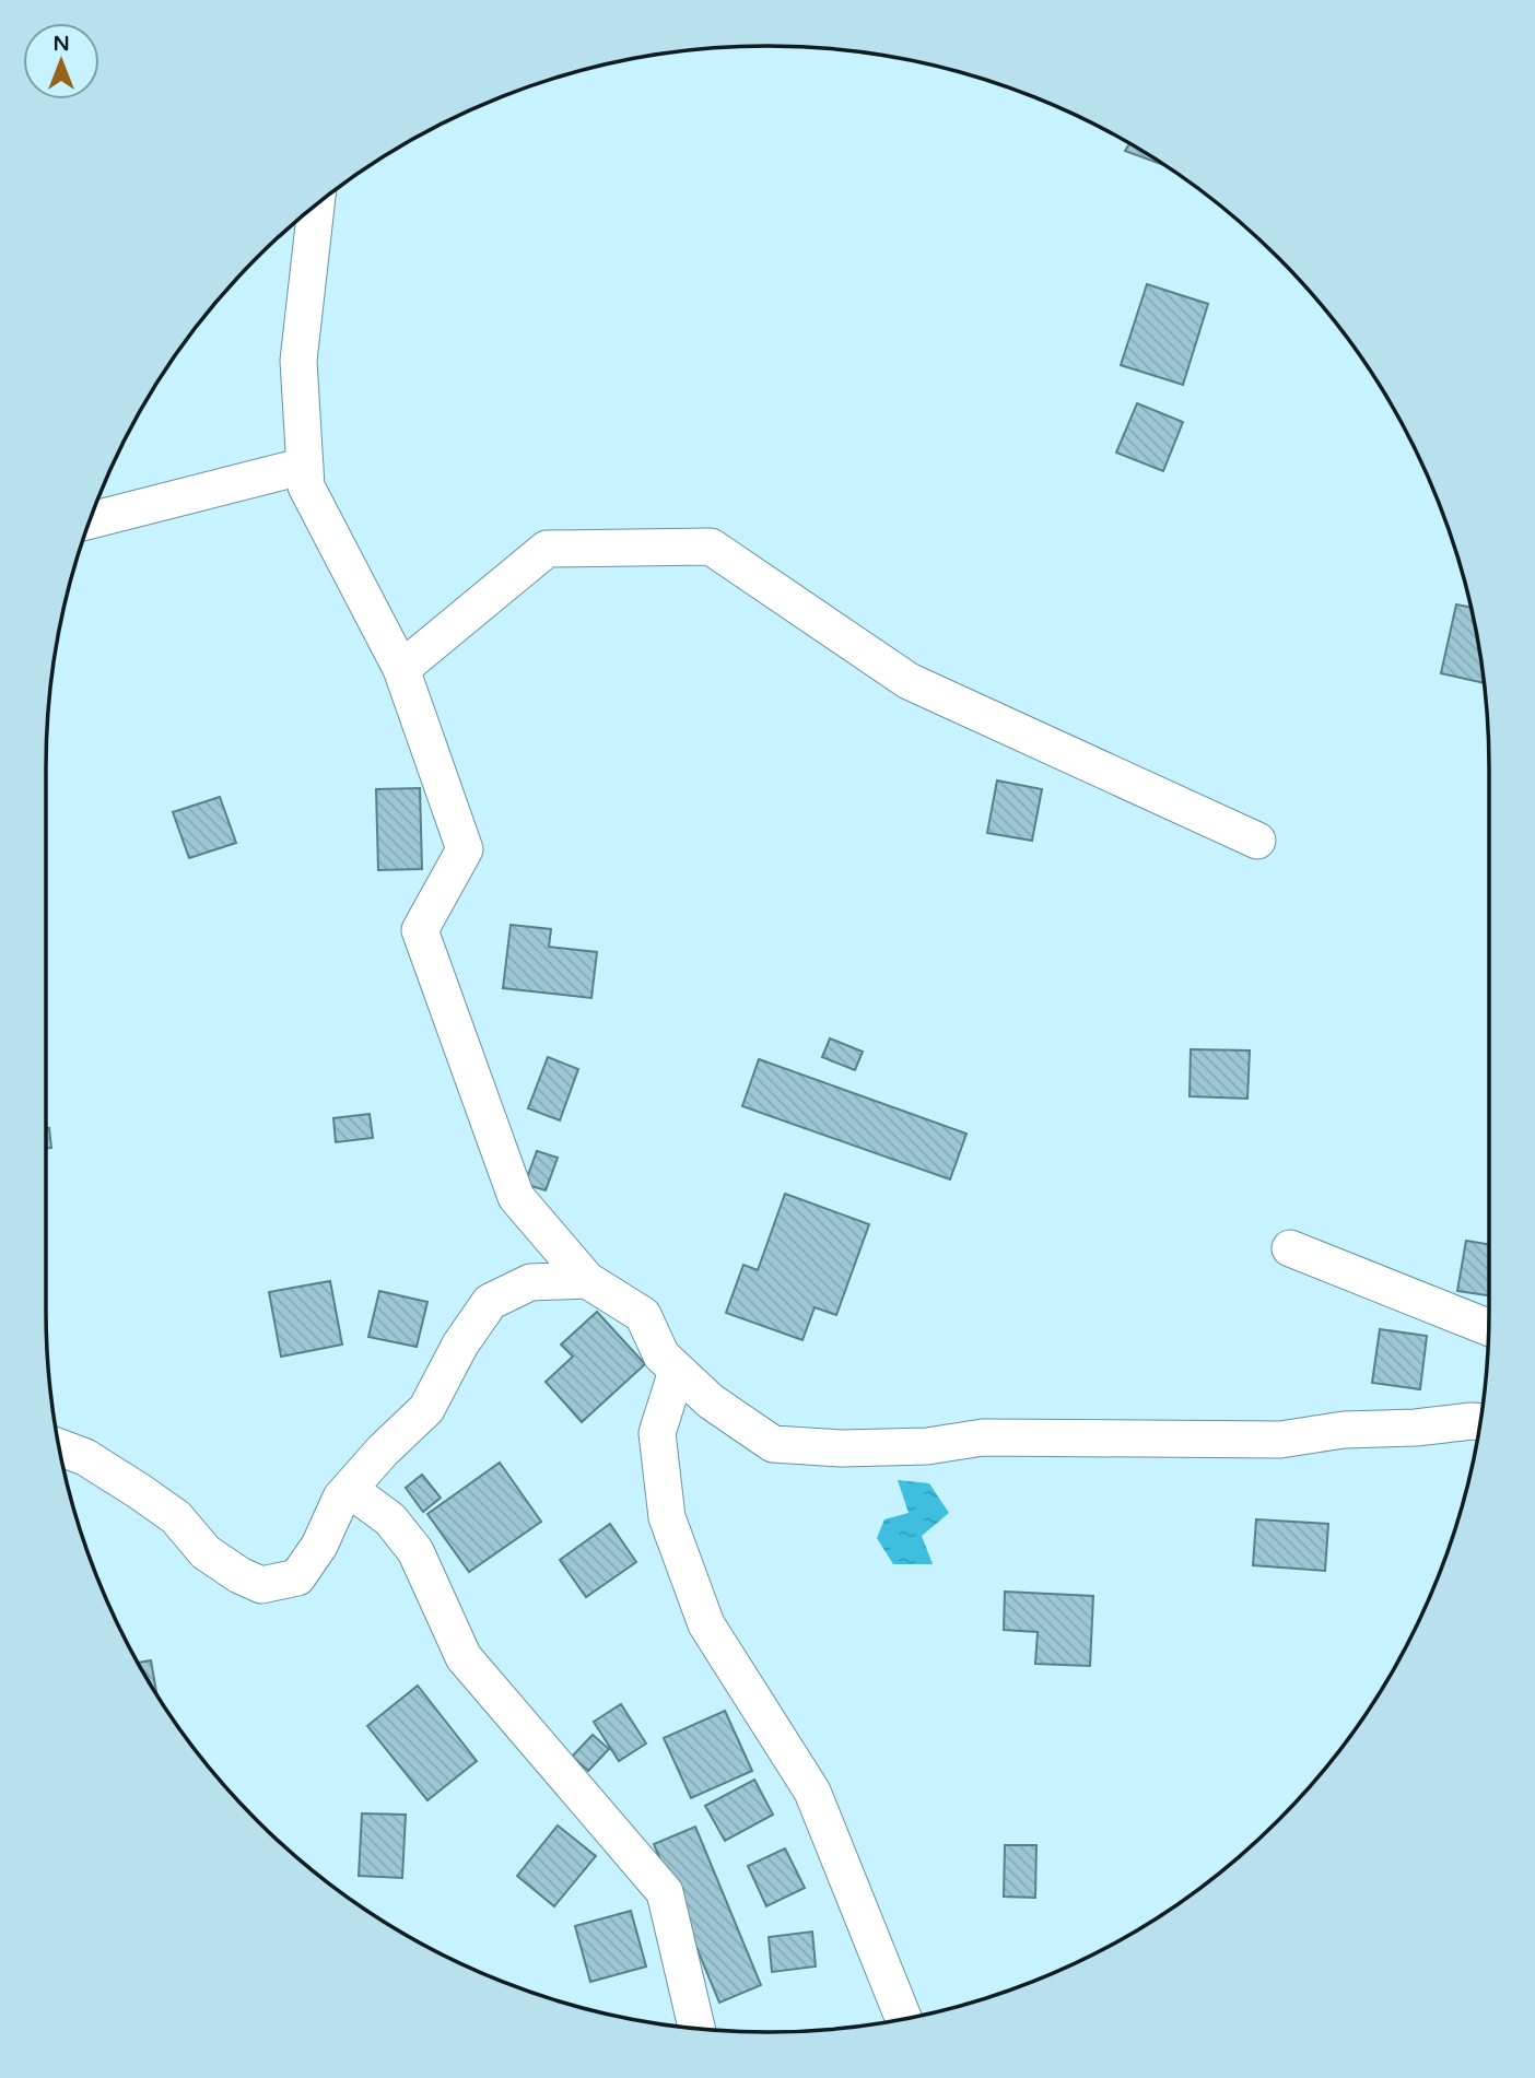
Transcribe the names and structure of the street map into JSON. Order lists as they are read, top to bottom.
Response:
{
  "north": "top"
}
